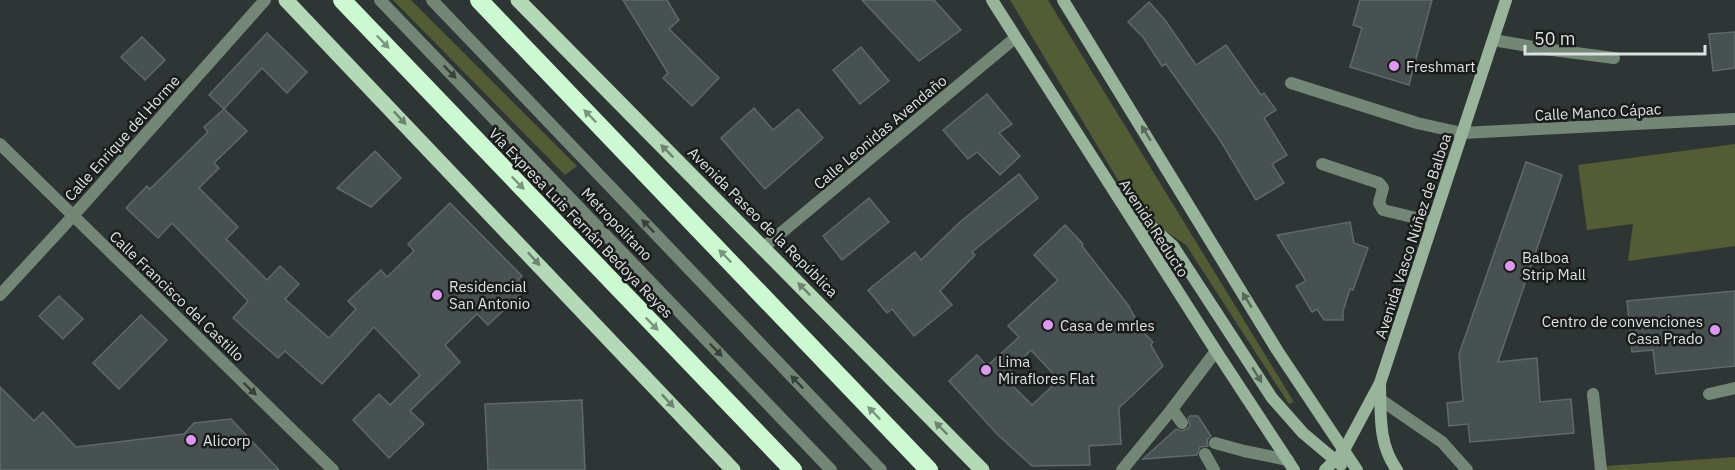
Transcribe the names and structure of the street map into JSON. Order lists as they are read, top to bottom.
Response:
{
  "streets": {
    "highway": ["Vía Expresa Luis Fernán Bedoya Reyes"],
    "main road": ["Avenida Paseo de la República", "Avenida Reducto", "Avenida Vasco Núñez de Balboa"],
    "street": [
      "Calle Manco Cápac",
      "Calle Leonidas Avendaño",
      "Calle Enrique del Horme",
      "Metropolitano",
      "Calle Francisco del Castillo"
    ]
  },
  "crossings": [
    ["Calle Manco Cápac", "Avenida Vasco Núñez de Balboa"],
    ["Calle Leonidas Avendaño", "Avenida Paseo de la República"],
    ["Calle Leonidas Avendaño", "Avenida Reducto"],
    ["Calle Enrique del Horme", "Calle Francisco del Castillo"]
  ],
  "one_way": ["Avenida Paseo de la República", "Calle Francisco del Castillo"],
  "places": [
    "Freshmart",
    "Balboa Strip Mall",
    "Residencial San Antonio",
    "Casa de mrles",
    "Centro de convenciones Casa Prado",
    "Lima Miraflores Flat",
    "Alicorp"
  ],
  "scale_bar": "50 m"
}
